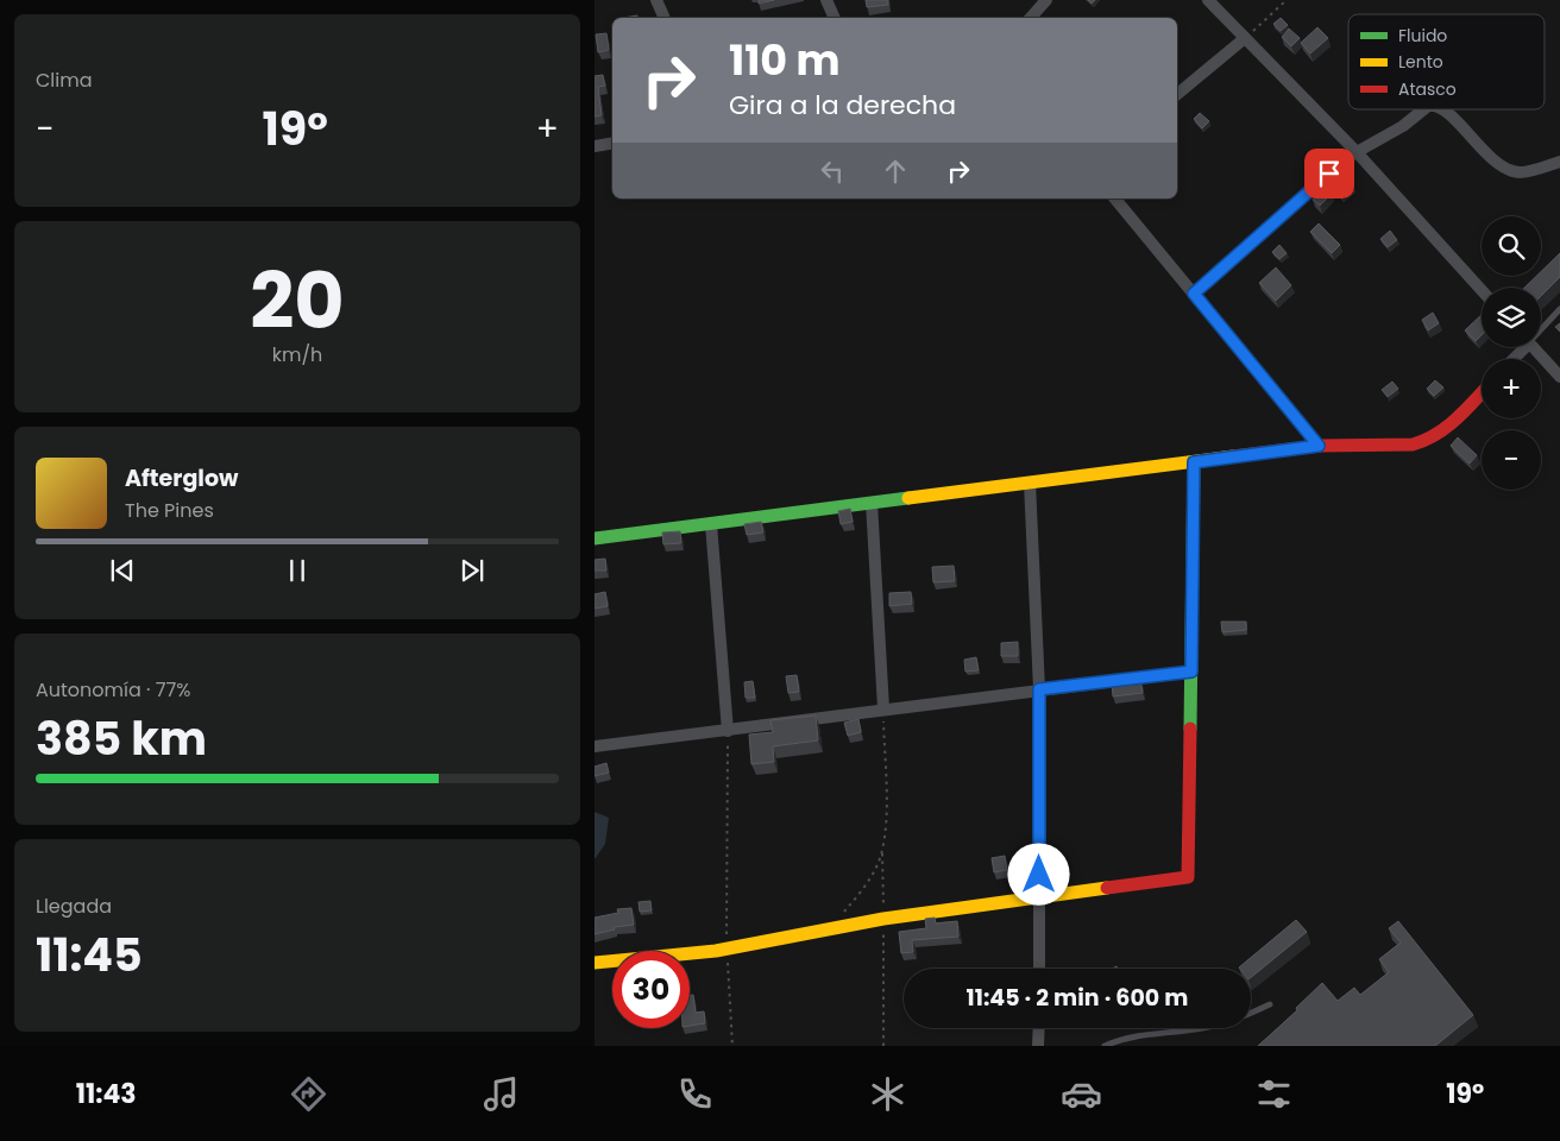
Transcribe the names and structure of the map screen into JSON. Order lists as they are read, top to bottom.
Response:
{
  "legend": ["Fluido", "Lento", "Atasco"],
  "page": {
    "tile": [
      "Clima",
      ["20", "km/h"],
      ["Autonomía · 77%", "385 km"],
      ["Llegada", "11:45"]
    ],
    "turn": ["110 m", "Gira a la derecha"],
    "heat": ["−", "19°", "+"],
    "map_buttons": ["+", "−"],
    "song": ["Afterglow", "The Pines"],
    "limit": "30",
    "trip": "11:45 · 2 min · 600 m",
    "tabs": ["11:43", "19°"]
  }
}
